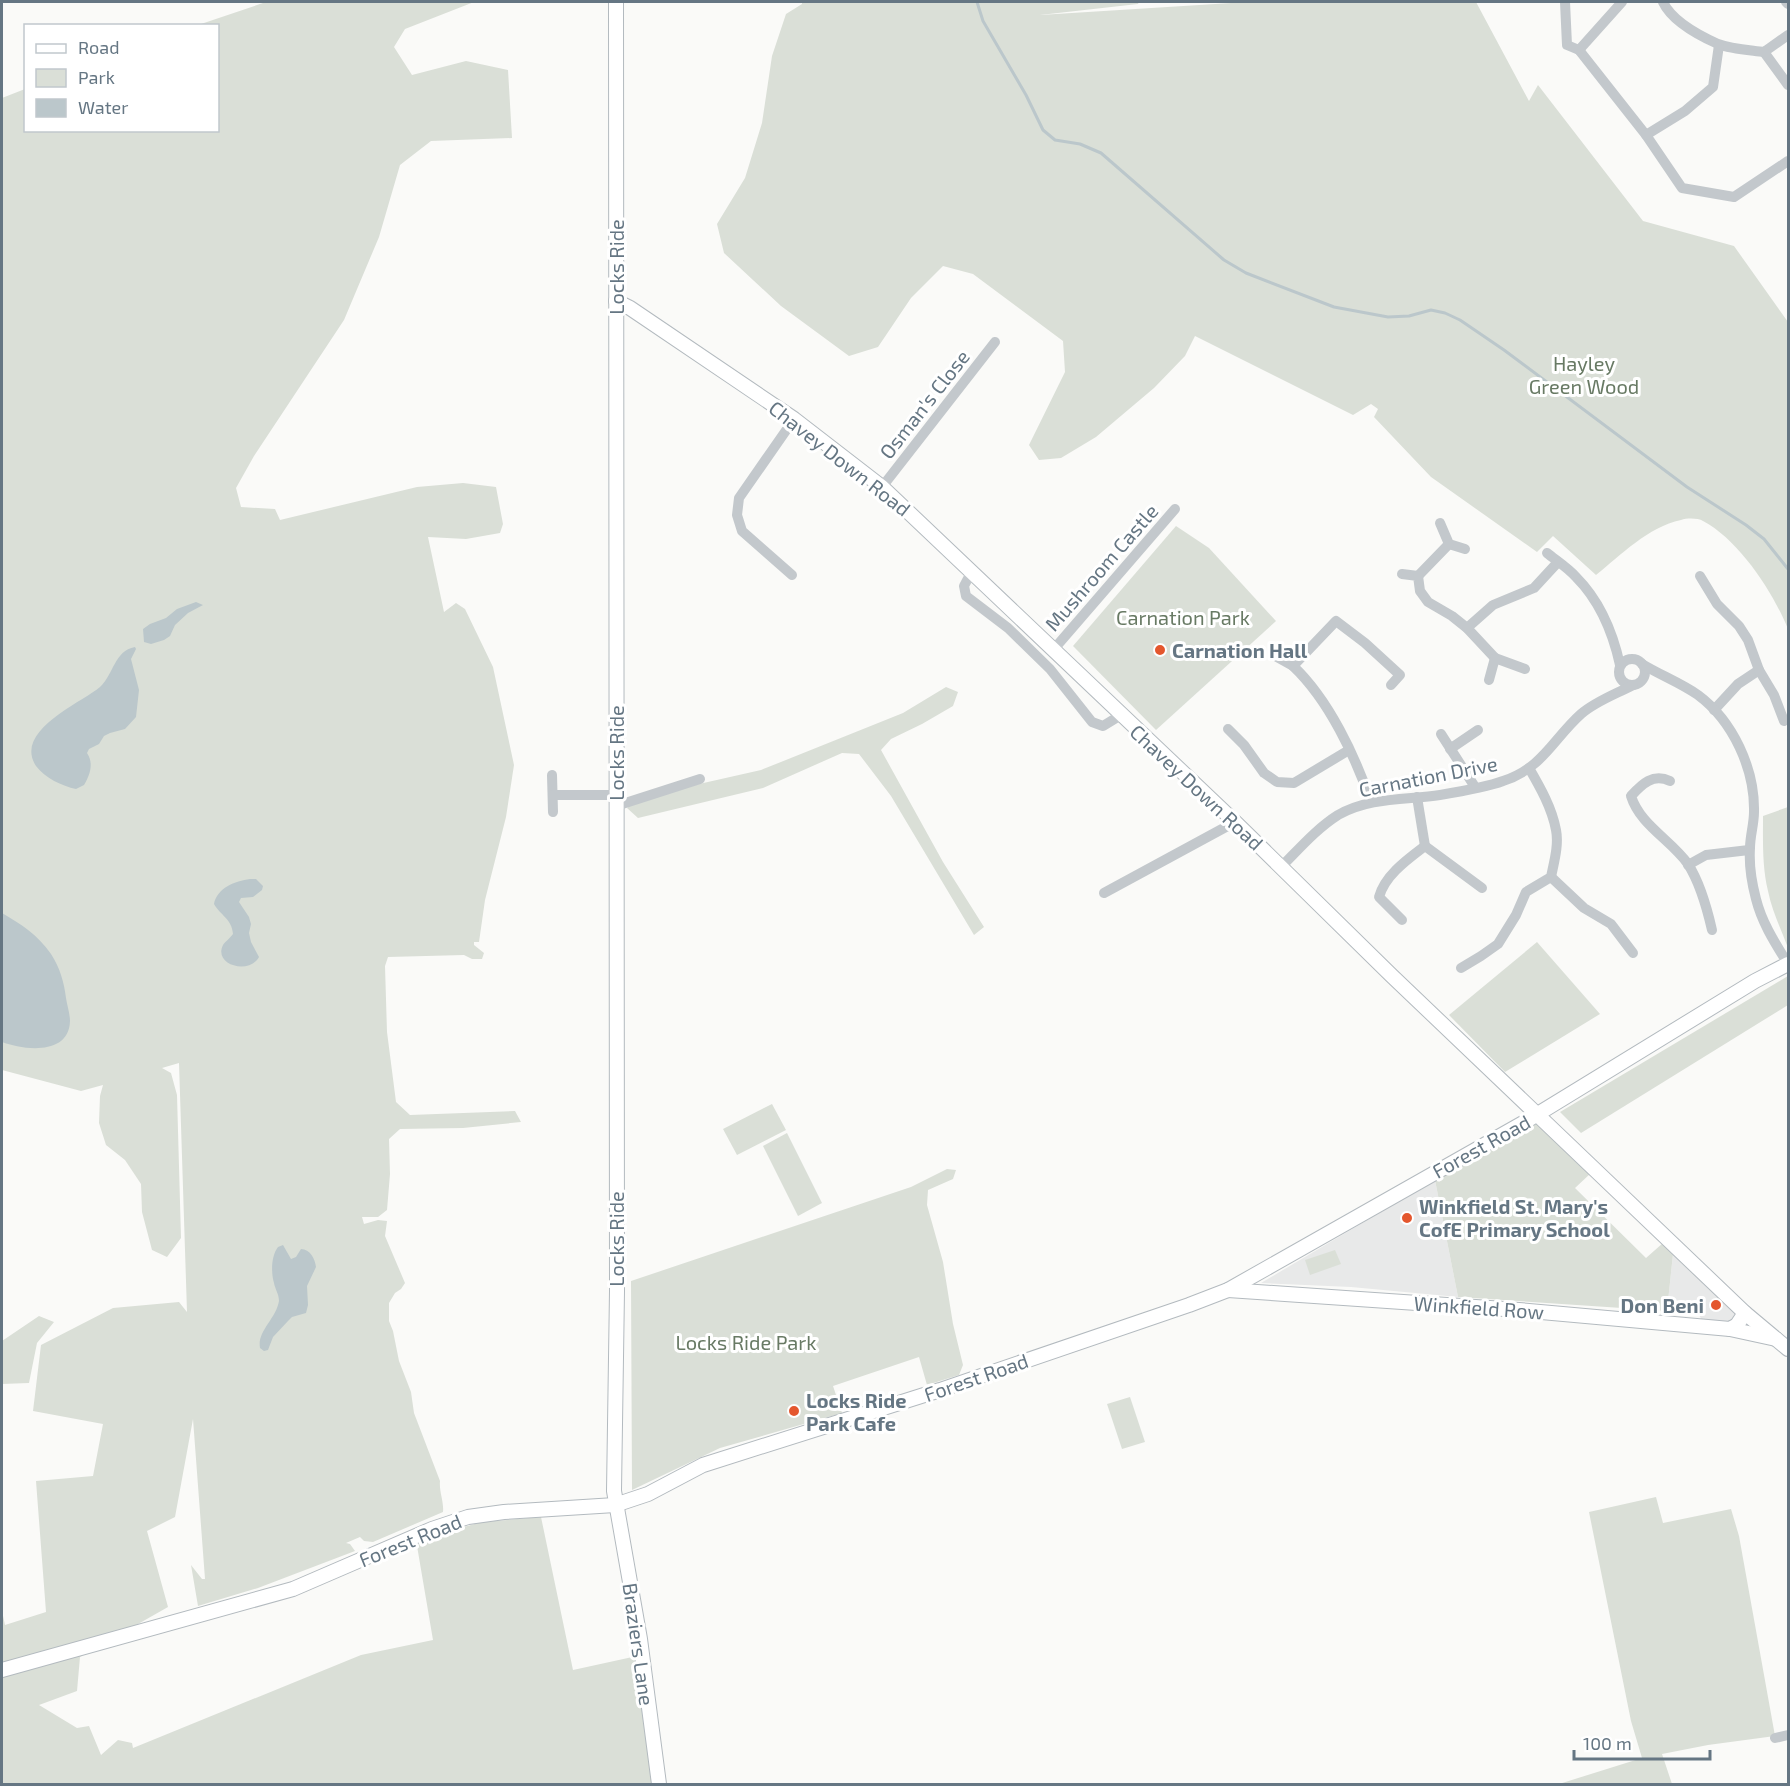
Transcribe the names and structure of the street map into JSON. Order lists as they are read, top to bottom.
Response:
{
  "streets": {
    "main road": [
      "Locks Ride",
      "Chavey Down Road",
      "Forest Road",
      "Winkfield Row",
      "Braziers Lane"
    ],
    "street": ["Osman's Close", "Mushroom Castle", "Carnation Drive"]
  },
  "crossings": [
    ["Locks Ride", "Chavey Down Road"],
    ["Locks Ride", "Forest Road"],
    ["Locks Ride", "Braziers Lane"],
    ["Osman's Close", "Chavey Down Road"],
    ["Chavey Down Road", "Mushroom Castle"],
    ["Chavey Down Road", "Carnation Drive"],
    ["Chavey Down Road", "Forest Road"],
    ["Chavey Down Road", "Winkfield Row"],
    ["Carnation Drive", "Forest Road"],
    ["Forest Road", "Winkfield Row"],
    ["Forest Road", "Braziers Lane"]
  ],
  "parks": ["Hayley Green Wood", "Carnation Park", "Locks Ride Park"],
  "places": [
    "Carnation Hall",
    "Winkfield St. Mary's CofE Primary School",
    "Don Beni",
    "Locks Ride Park Cafe"
  ],
  "legend": ["Road", "Park", "Water"],
  "scale_bar": "100 m"
}
